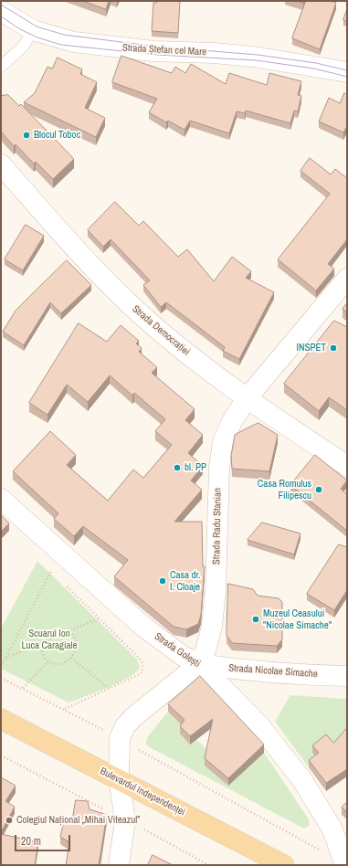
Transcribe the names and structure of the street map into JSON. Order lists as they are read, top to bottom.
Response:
{
  "streets": {
    "main road": ["Bulevardul Independenței"],
    "street": [
      "Strada Ștefan cel Mare",
      "Strada Democrației",
      "Strada Radu Stanian",
      "Strada Golești",
      "Strada Nicolae Simache"
    ]
  },
  "crossings": [
    ["Strada Democrației", "Strada Radu Stanian"],
    ["Strada Radu Stanian", "Strada Golești"],
    ["Strada Radu Stanian", "Strada Nicolae Simache"],
    ["Strada Radu Stanian", "Bulevardul Independenței"],
    ["Strada Golești", "Strada Nicolae Simache"]
  ],
  "parks": ["Scuarul Ion Luca Caragiale"],
  "places": [
    "Blocul Toboc",
    "INSPET",
    "bl. PP",
    "Casa Romulus Filipescu",
    "Casa dr. I. Cloaje",
    "Muzeul Ceasului \"Nicolae Simache\"",
    "Colegiul Național „Mihai Viteazul”"
  ],
  "scale_bar": "20 m"
}
